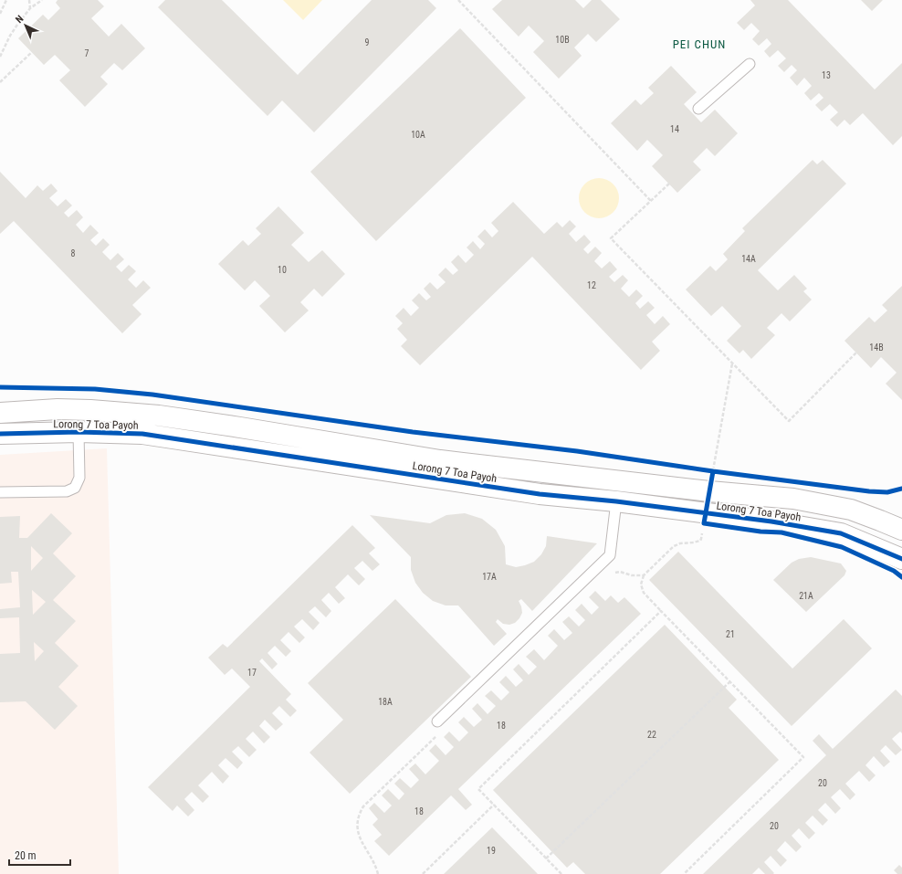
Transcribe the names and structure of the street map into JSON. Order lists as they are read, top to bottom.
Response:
{
  "streets": {
    "street": ["Lorong 7 Toa Payoh"]
  },
  "districts": ["PEI CHUN"],
  "house_numbers": [
    "10B",
    "9",
    "7",
    "13",
    "14",
    "10A",
    "8",
    "14A",
    "10",
    "12",
    "14B",
    "17A",
    "21A",
    "21",
    "17",
    "18A",
    "18",
    "22",
    "20",
    "18",
    "20",
    "19"
  ],
  "scale_bar": "20 m",
  "north": "top left"
}
